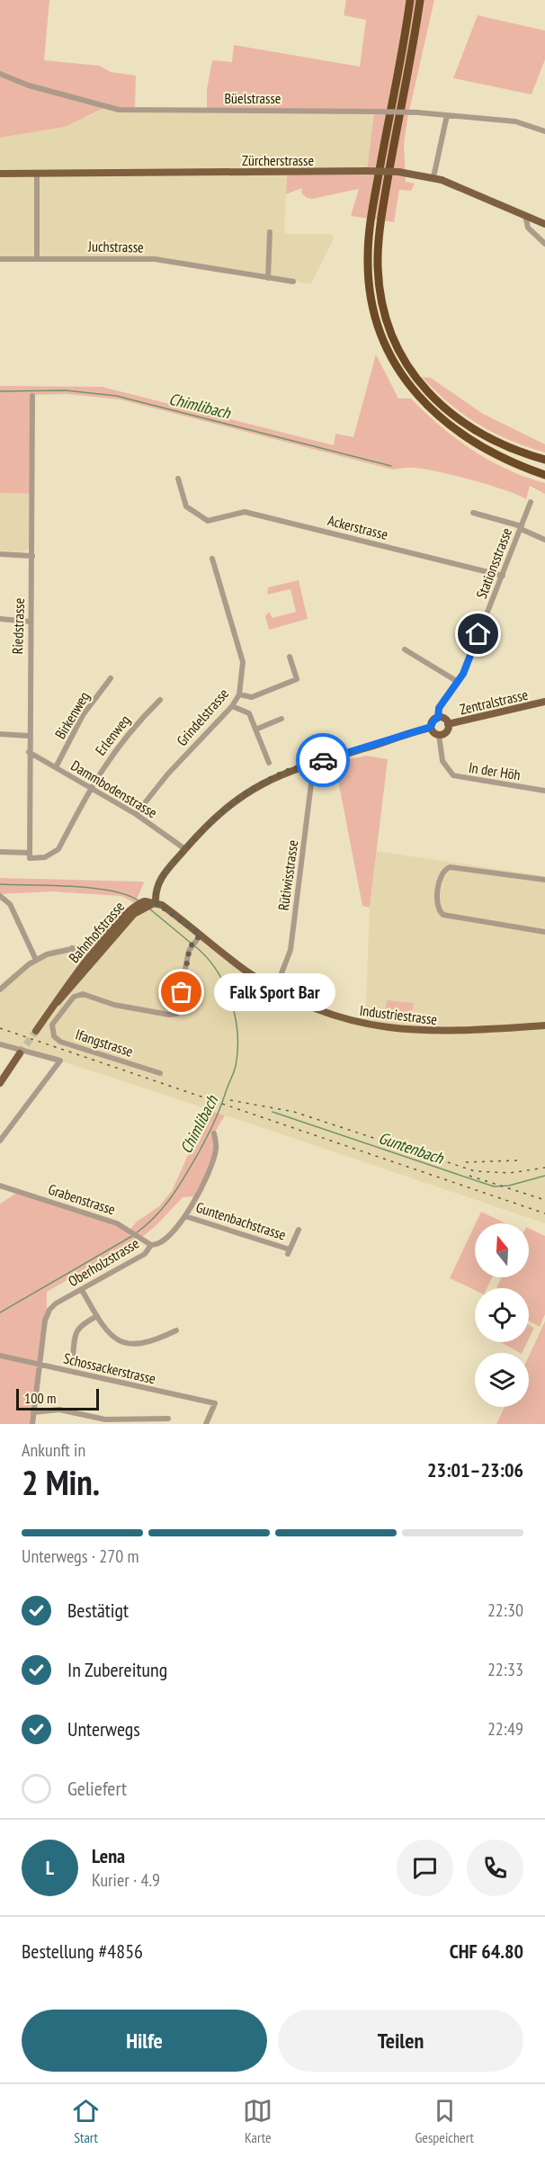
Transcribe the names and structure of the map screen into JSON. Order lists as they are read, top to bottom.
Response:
{
  "streets": {
    "main road": [
      "Zürcherstrasse",
      "Zentralstrasse",
      "Bahnhofstrasse",
      "Industriestrasse"
    ],
    "street": [
      "Büelstrasse",
      "Juchstrasse",
      "Ackerstrasse",
      "Stationsstrasse",
      "Riedstrasse",
      "Birkenweg",
      "Grindelstrasse",
      "Erlenweg",
      "In der Höh",
      "Dammbodenstrasse",
      "Rütiwisstrasse",
      "Ifangstrasse",
      "Grabenstrasse",
      "Guntenbachstrasse",
      "Oberholzstrasse",
      "Schossackerstrasse"
    ]
  },
  "crossings": [
    ["Ackerstrasse", "Stationsstrasse"],
    ["Stationsstrasse", "Zentralstrasse"],
    ["Stationsstrasse", "In der Höh"],
    ["Riedstrasse", "Erlenweg"],
    ["Riedstrasse", "Dammbodenstrasse"],
    ["Zentralstrasse", "In der Höh"],
    ["Birkenweg", "Dammbodenstrasse"],
    ["Grindelstrasse", "Dammbodenstrasse"],
    ["Erlenweg", "Dammbodenstrasse"],
    ["Rütiwisstrasse", "Industriestrasse"],
    ["Bahnhofstrasse", "Industriestrasse"],
    ["Industriestrasse", "Ifangstrasse"],
    ["Grabenstrasse", "Oberholzstrasse"],
    ["Guntenbachstrasse", "Oberholzstrasse"],
    ["Oberholzstrasse", "Schossackerstrasse"]
  ],
  "water": ["Chimlibach", "Guntenbach"],
  "places": ["Falk Sport Bar"],
  "scale_bar": "100 m",
  "north": "top",
  "page": {
    "bubble": "Falk Sport Bar",
    "scale": "100 m",
    "heading": ["2 Min.", "Ankunft in", "23:01–23:06"],
    "panel": [
      "Lena",
      "Kurier · 4.9",
      "Bestellung #4856",
      "CHF 64.80"
    ],
    "bar": "Unterwegs · 270 m",
    "list": [
      ["Bestätigt", "22:30"],
      ["In Zubereitung", "22:33"],
      ["Unterwegs", "22:49"],
      "Geliefert"
    ],
    "round": "L",
    "buttons": ["Hilfe", "Teilen"],
    "tabs": ["Start", "Karte", "Gespeichert"]
  }
}
